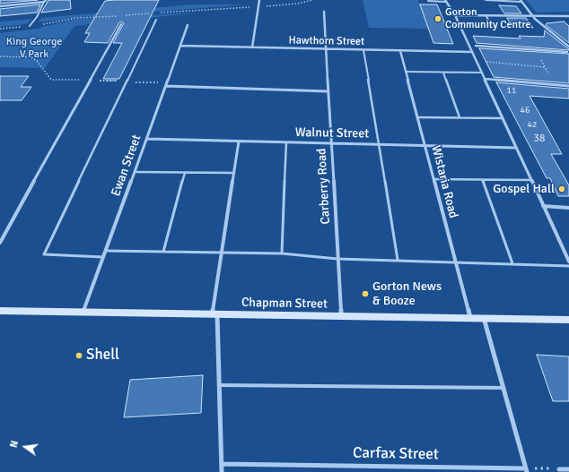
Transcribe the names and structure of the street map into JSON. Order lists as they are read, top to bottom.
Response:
{
  "streets": {
    "street": [
      "Hawthorn Street",
      "Walnut Street",
      "Ewan Street",
      "Wistaria Road",
      "Carberry Road",
      "Chapman Street",
      "Carfax Street"
    ]
  },
  "crossings": [
    ["Hawthorn Street", "Ewan Street"],
    ["Hawthorn Street", "Wistaria Road"],
    ["Hawthorn Street", "Carberry Road"],
    ["Walnut Street", "Ewan Street"],
    ["Walnut Street", "Wistaria Road"],
    ["Walnut Street", "Carberry Road"],
    ["Ewan Street", "Chapman Street"],
    ["Wistaria Road", "Chapman Street"],
    ["Carberry Road", "Chapman Street"]
  ],
  "parks": ["King George V Park"],
  "places": [
    "Gorton Community Centre",
    "Gospel Hall",
    "Gorton News & Booze",
    "Shell"
  ],
  "house_numbers": [
    "11",
    "46",
    "42",
    "38"
  ],
  "north": "left"
}
